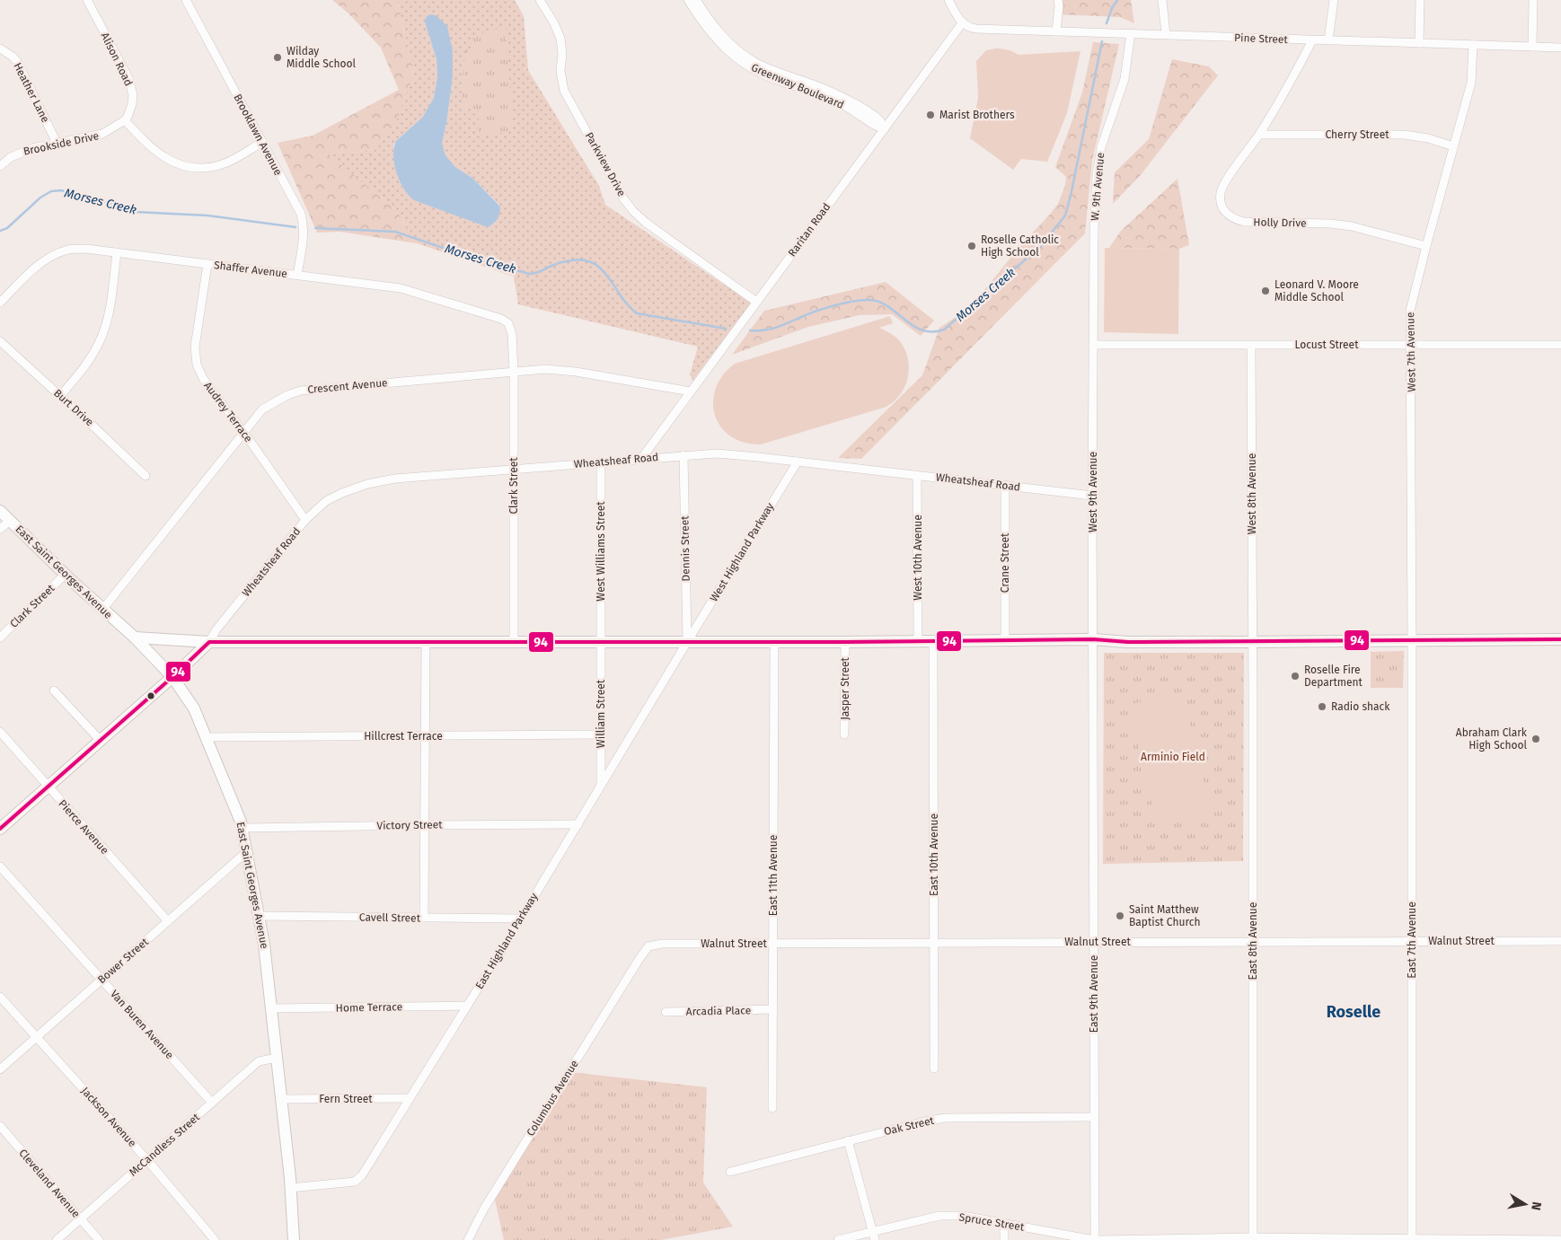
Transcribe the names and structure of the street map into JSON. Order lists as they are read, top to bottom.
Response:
{
  "streets": {
    "street": [
      "Pine Street",
      "Alison Road",
      "Greenway Boulevard",
      "Heather Lane",
      "Brooklawn Avenue",
      "Cherry Street",
      "Brookside Drive",
      "Parkview Drive",
      "W. 9th Avenue",
      "Holly Drive",
      "Raritan Road",
      "Shaffer Avenue",
      "Locust Street",
      "West 7th Avenue",
      "Crescent Avenue",
      "Burt Drive",
      "Audrey Terrace",
      "Wheatsheaf Road",
      "Clark Street",
      "West 9th Avenue",
      "West 8th Avenue",
      "Dennis Street",
      "West Williams Street",
      "West Highland Parkway",
      "West 10th Avenue",
      "Crane Street",
      "East Saint Georges Avenue",
      "Jasper Street",
      "William Street",
      "Hillcrest Terrace",
      "Victory Street",
      "Pierce Avenue",
      "East 10th Avenue",
      "East 11th Avenue",
      "Cavell Street",
      "East 7th Avenue",
      "East Highland Parkway",
      "East 8th Avenue",
      "Walnut Street",
      "Bower Street",
      "East 9th Avenue",
      "Home Terrace",
      "Arcadia Place",
      "Van Buren Avenue",
      "Columbus Avenue",
      "Fern Street",
      "Jackson Avenue",
      "Oak Street",
      "McCandless Street",
      "Cleveland Avenue",
      "Spruce Street"
    ]
  },
  "crossings": [
    ["Pine Street", "W. 9th Avenue"],
    ["Pine Street", "Holly Drive"],
    ["Pine Street", "Raritan Road"],
    ["Pine Street", "West 7th Avenue"],
    ["Alison Road", "Brookside Drive"],
    ["Greenway Boulevard", "Raritan Road"],
    ["Heather Lane", "Brookside Drive"],
    ["Brooklawn Avenue", "Shaffer Avenue"],
    ["Cherry Street", "Holly Drive"],
    ["Cherry Street", "West 7th Avenue"],
    ["Parkview Drive", "Raritan Road"],
    ["W. 9th Avenue", "Locust Street"],
    ["W. 9th Avenue", "West 9th Avenue"],
    ["Holly Drive", "West 7th Avenue"],
    ["Raritan Road", "Crescent Avenue"],
    ["Raritan Road", "Wheatsheaf Road"],
    ["Shaffer Avenue", "Audrey Terrace"],
    ["Shaffer Avenue", "Clark Street"],
    ["Locust Street", "West 7th Avenue"],
    ["Locust Street", "West 9th Avenue"],
    ["Locust Street", "West 8th Avenue"],
    ["West 7th Avenue", "East 7th Avenue"],
    ["Crescent Avenue", "Audrey Terrace"],
    ["Crescent Avenue", "Clark Street"],
    ["Crescent Avenue", "East Saint Georges Avenue"],
    ["Audrey Terrace", "Wheatsheaf Road"],
    ["Wheatsheaf Road", "Clark Street"],
    ["Wheatsheaf Road", "West 9th Avenue"],
    ["Wheatsheaf Road", "Dennis Street"],
    ["Wheatsheaf Road", "West Williams Street"],
    ["Wheatsheaf Road", "West Highland Parkway"],
    ["Wheatsheaf Road", "West 10th Avenue"],
    ["Wheatsheaf Road", "Crane Street"],
    ["Clark Street", "East Saint Georges Avenue"],
    ["West 9th Avenue", "East 9th Avenue"],
    ["West 8th Avenue", "East 8th Avenue"],
    ["Dennis Street", "West Highland Parkway"],
    ["Dennis Street", "East Highland Parkway"],
    ["West Williams Street", "William Street"],
    ["West Highland Parkway", "East Highland Parkway"],
    ["East Saint Georges Avenue", "Hillcrest Terrace"],
    ["East Saint Georges Avenue", "Victory Street"],
    ["East Saint Georges Avenue", "Cavell Street"],
    ["East Saint Georges Avenue", "East Highland Parkway"],
    ["East Saint Georges Avenue", "Bower Street"],
    ["East Saint Georges Avenue", "Home Terrace"],
    ["East Saint Georges Avenue", "Fern Street"],
    ["East Saint Georges Avenue", "McCandless Street"],
    ["William Street", "Hillcrest Terrace"],
    ["William Street", "East Highland Parkway"],
    ["Victory Street", "East Highland Parkway"],
    ["Pierce Avenue", "Bower Street"],
    ["East 10th Avenue", "Walnut Street"],
    ["East 11th Avenue", "Walnut Street"],
    ["East 11th Avenue", "Arcadia Place"],
    ["Cavell Street", "East Highland Parkway"],
    ["East 7th Avenue", "Walnut Street"],
    ["East Highland Parkway", "Home Terrace"],
    ["East Highland Parkway", "Fern Street"],
    ["East 8th Avenue", "Walnut Street"],
    ["Walnut Street", "East 9th Avenue"],
    ["Walnut Street", "Columbus Avenue"],
    ["Bower Street", "Van Buren Avenue"],
    ["Bower Street", "Jackson Avenue"],
    ["East 9th Avenue", "Oak Street"],
    ["East 9th Avenue", "Spruce Street"],
    ["Van Buren Avenue", "McCandless Street"],
    ["Jackson Avenue", "McCandless Street"],
    ["McCandless Street", "Cleveland Avenue"]
  ],
  "districts": ["Roselle"],
  "water": ["Morses Creek"],
  "parks": ["Arminio Field"],
  "places": [
    "Wilday Middle School",
    "Marist Brothers",
    "Roselle Catholic High School",
    "Leonard V. Moore Middle School",
    "Roselle Fire Department",
    "Radio shack",
    "Abraham Clark High School",
    "Saint Matthew Baptist Church"
  ],
  "lines": ["transit line 94"],
  "north": "right"
}
